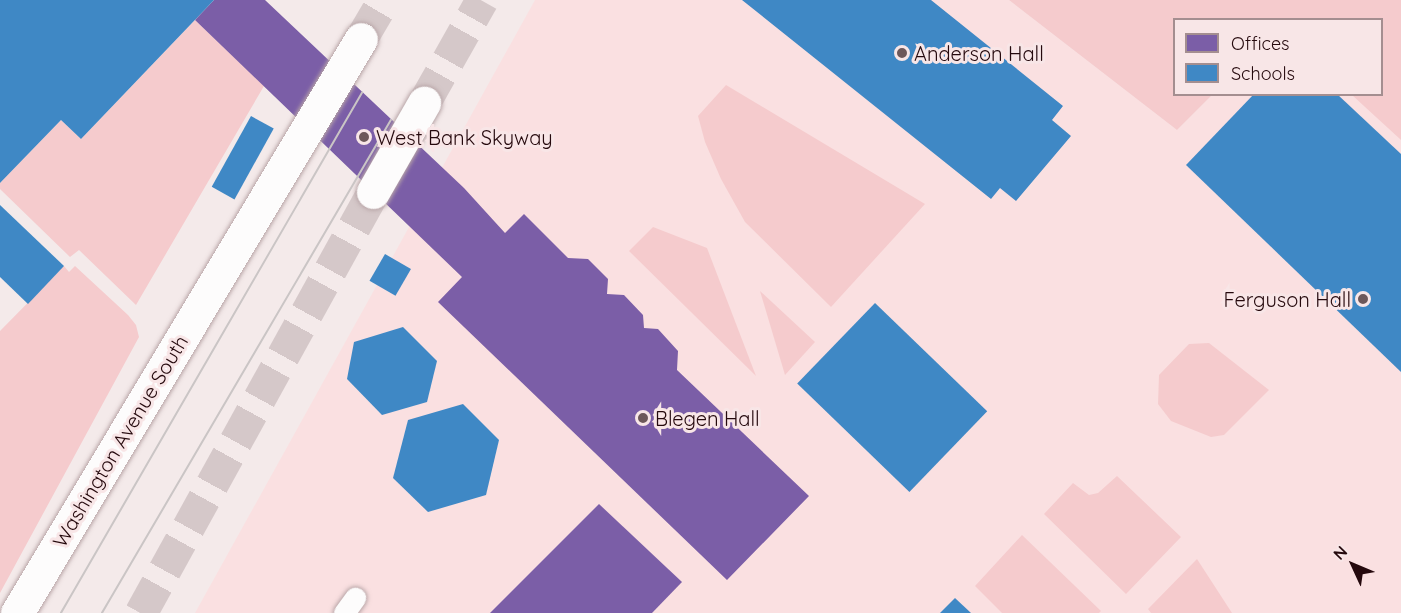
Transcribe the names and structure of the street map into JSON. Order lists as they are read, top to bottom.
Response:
{
  "streets": {
    "street": ["Washington Avenue South"]
  },
  "places": [
    "Anderson Hall",
    "West Bank Skyway",
    "Ferguson Hall",
    "Blegen Hall"
  ],
  "legend": ["Offices", "Schools"],
  "north": "top left"
}
